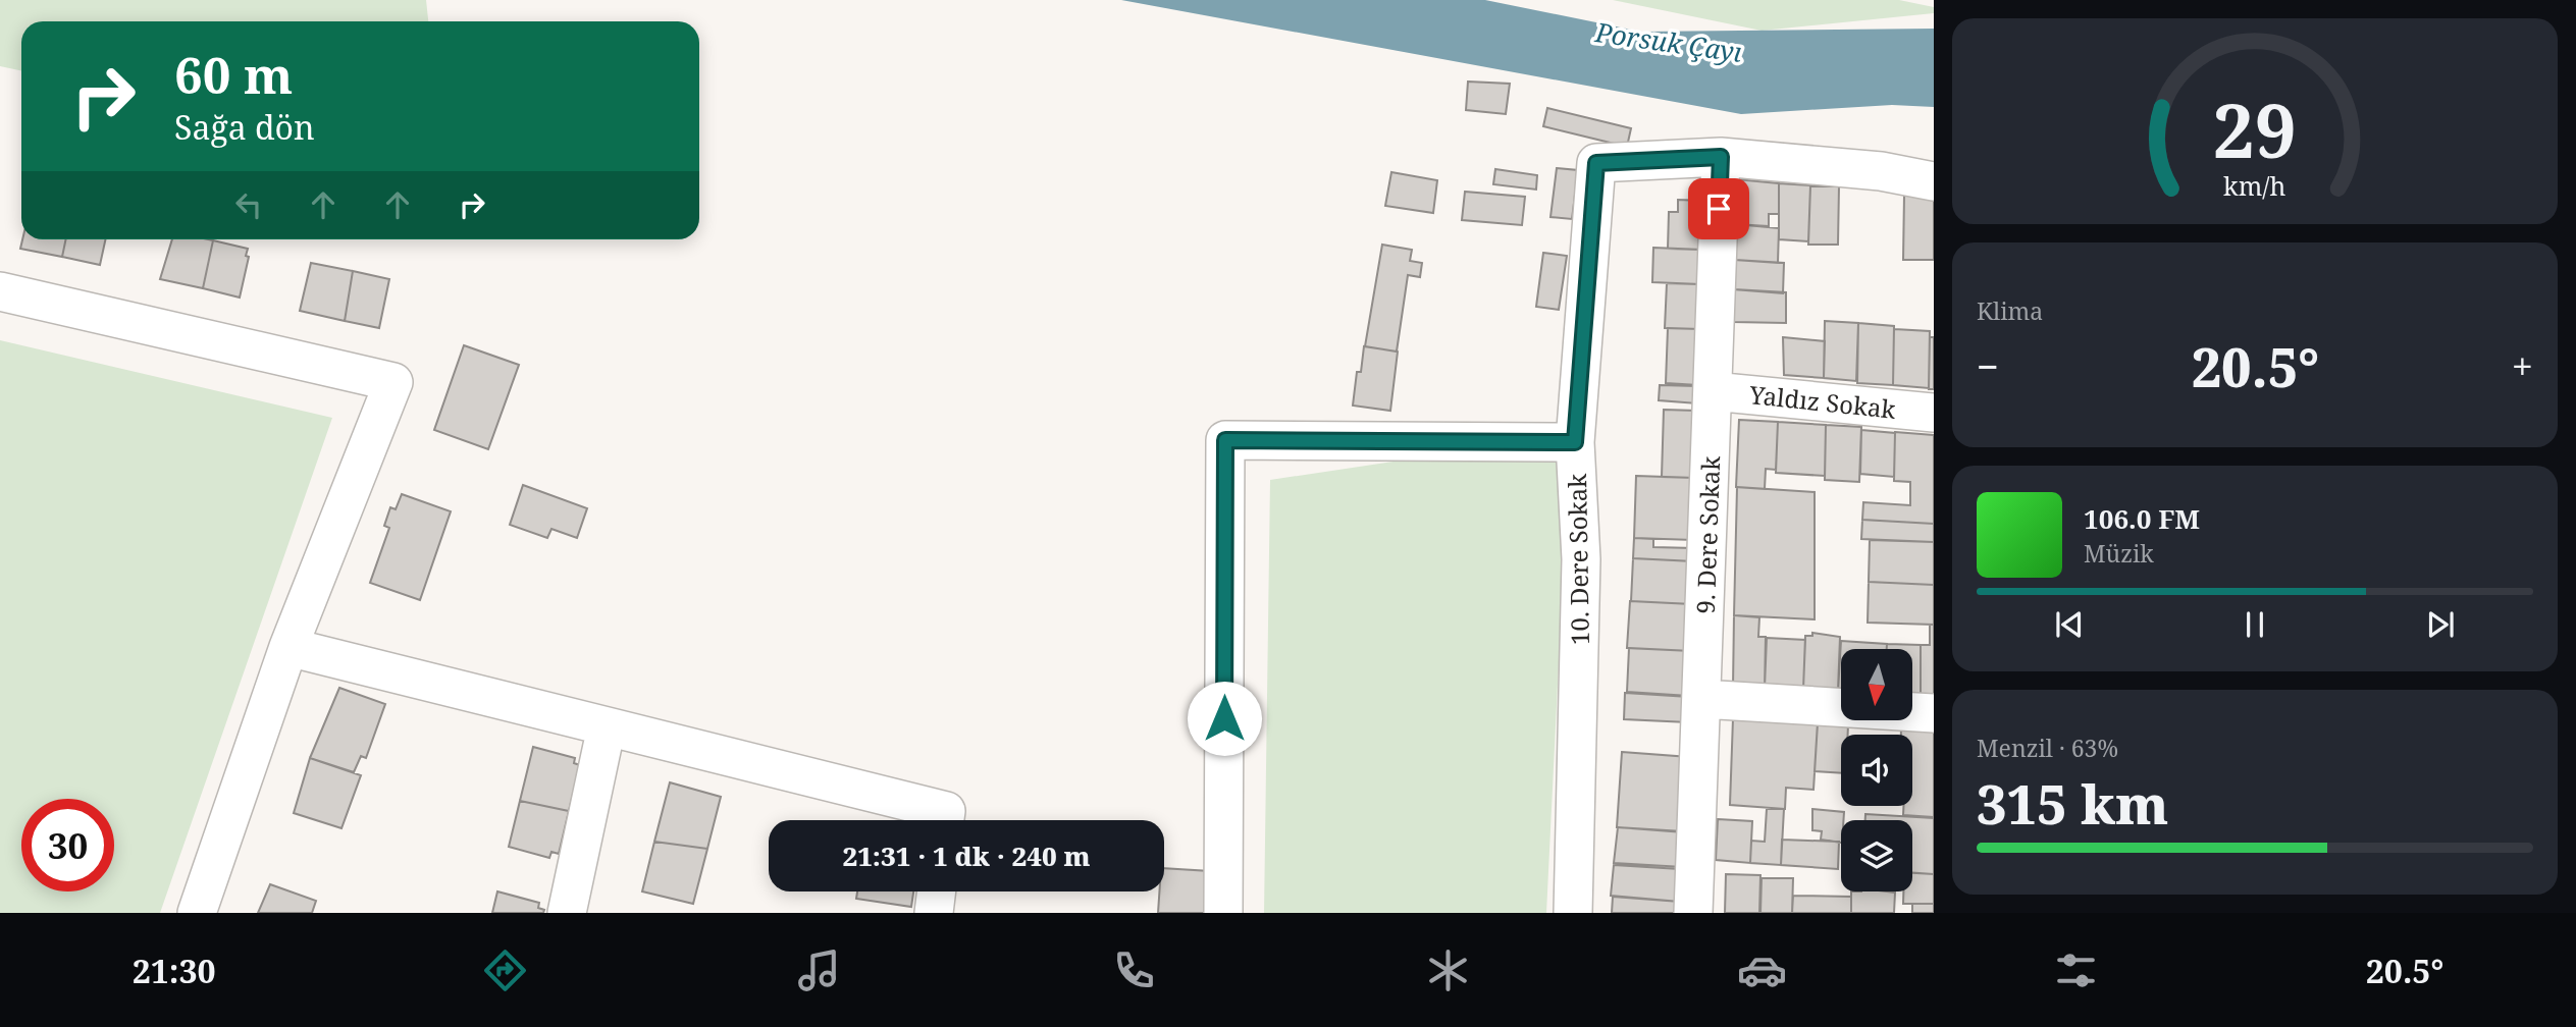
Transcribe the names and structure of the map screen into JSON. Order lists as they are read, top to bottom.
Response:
{
  "streets": {
    "street": ["Yaldız Sokak", "9. Dere Sokak", "10. Dere Sokak"]
  },
  "crossings": [
    ["Yaldız Sokak", "9. Dere Sokak"],
    ["9. Dere Sokak", "10. Dere Sokak"]
  ],
  "water": ["Porsuk Çayı"],
  "north": "bottom",
  "page": {
    "turn": ["60 m", "Sağa dön"],
    "tile": [
      "Klima",
      ["Menzil · 63%", "315 km"]
    ],
    "heat": ["−", "20.5°", "+"],
    "song": ["106.0 FM", "Müzik"],
    "limit": "30",
    "trip": "21:31 · 1 dk · 240 m",
    "tabs": ["21:30", "20.5°"],
    "gauge": ["29", "km/h"]
  }
}
